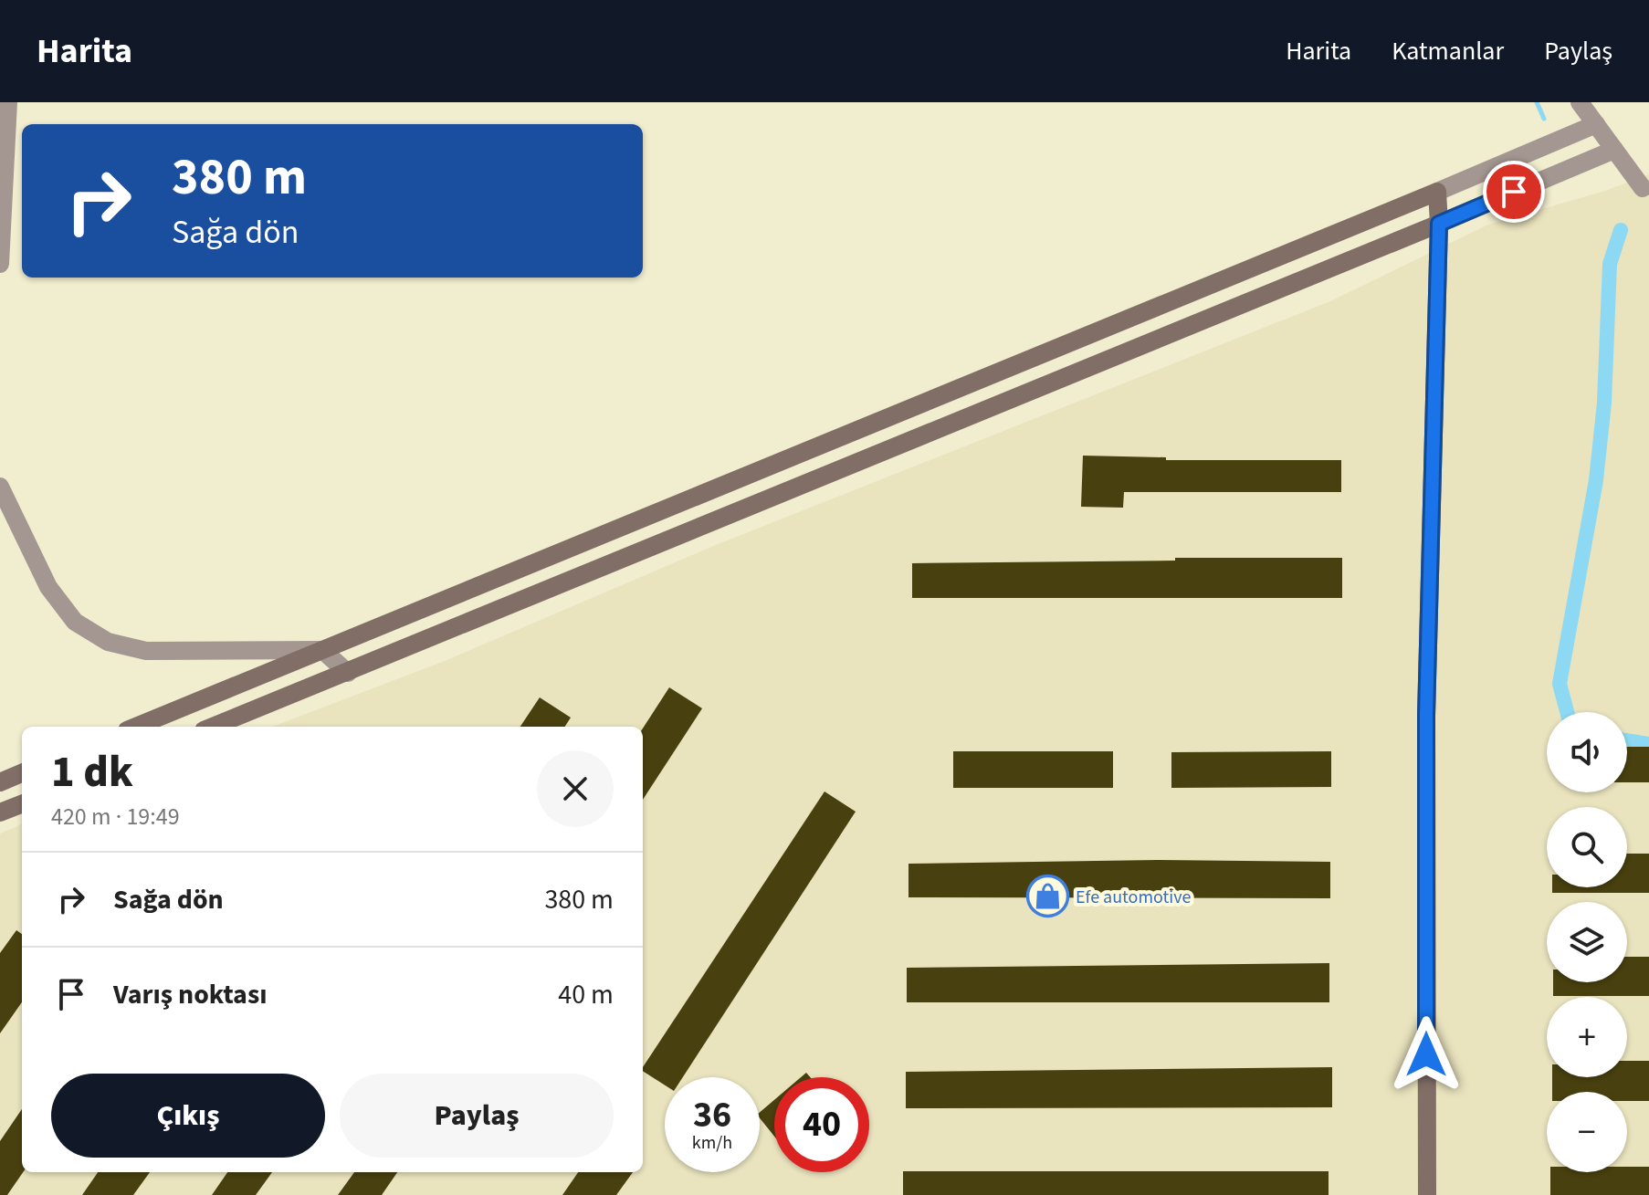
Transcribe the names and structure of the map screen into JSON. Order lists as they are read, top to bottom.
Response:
{
  "places": {
    "shop": ["Efe automotive"]
  },
  "page": {
    "header": "Harita",
    "nav": ["Harita", "Katmanlar", "Paylaş"],
    "turn": ["380 m", "Sağa dön"],
    "map_buttons": ["+", "−"],
    "heading": ["1 dk", "420 m · 19:49"],
    "list": [
      {
        "name": "Sağa dön",
        "value": "380 m"
      },
      {
        "name": "Varış noktası",
        "value": "40 m"
      }
    ],
    "buttons": ["Çıkış", "Paylaş"],
    "speed": "36 km/h",
    "limit": "40"
  }
}
